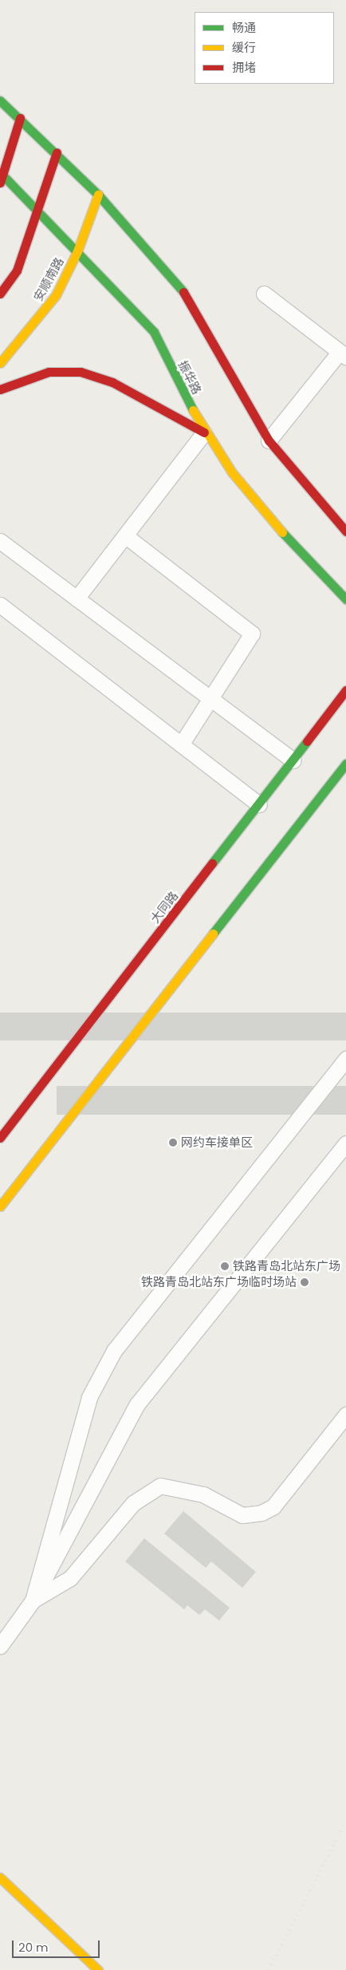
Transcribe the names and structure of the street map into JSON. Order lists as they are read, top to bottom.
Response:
{
  "streets": {
    "street": ["安顺南路", "振华路", "大同路"]
  },
  "crossings": [
    ["安顺南路", "振华路"]
  ],
  "places": ["网约车接单区", "铁路青岛北站东广场", "铁路青岛北站东广场临时场站"],
  "legend": ["畅通", "缓行", "拥堵"],
  "scale_bar": "20 m"
}
